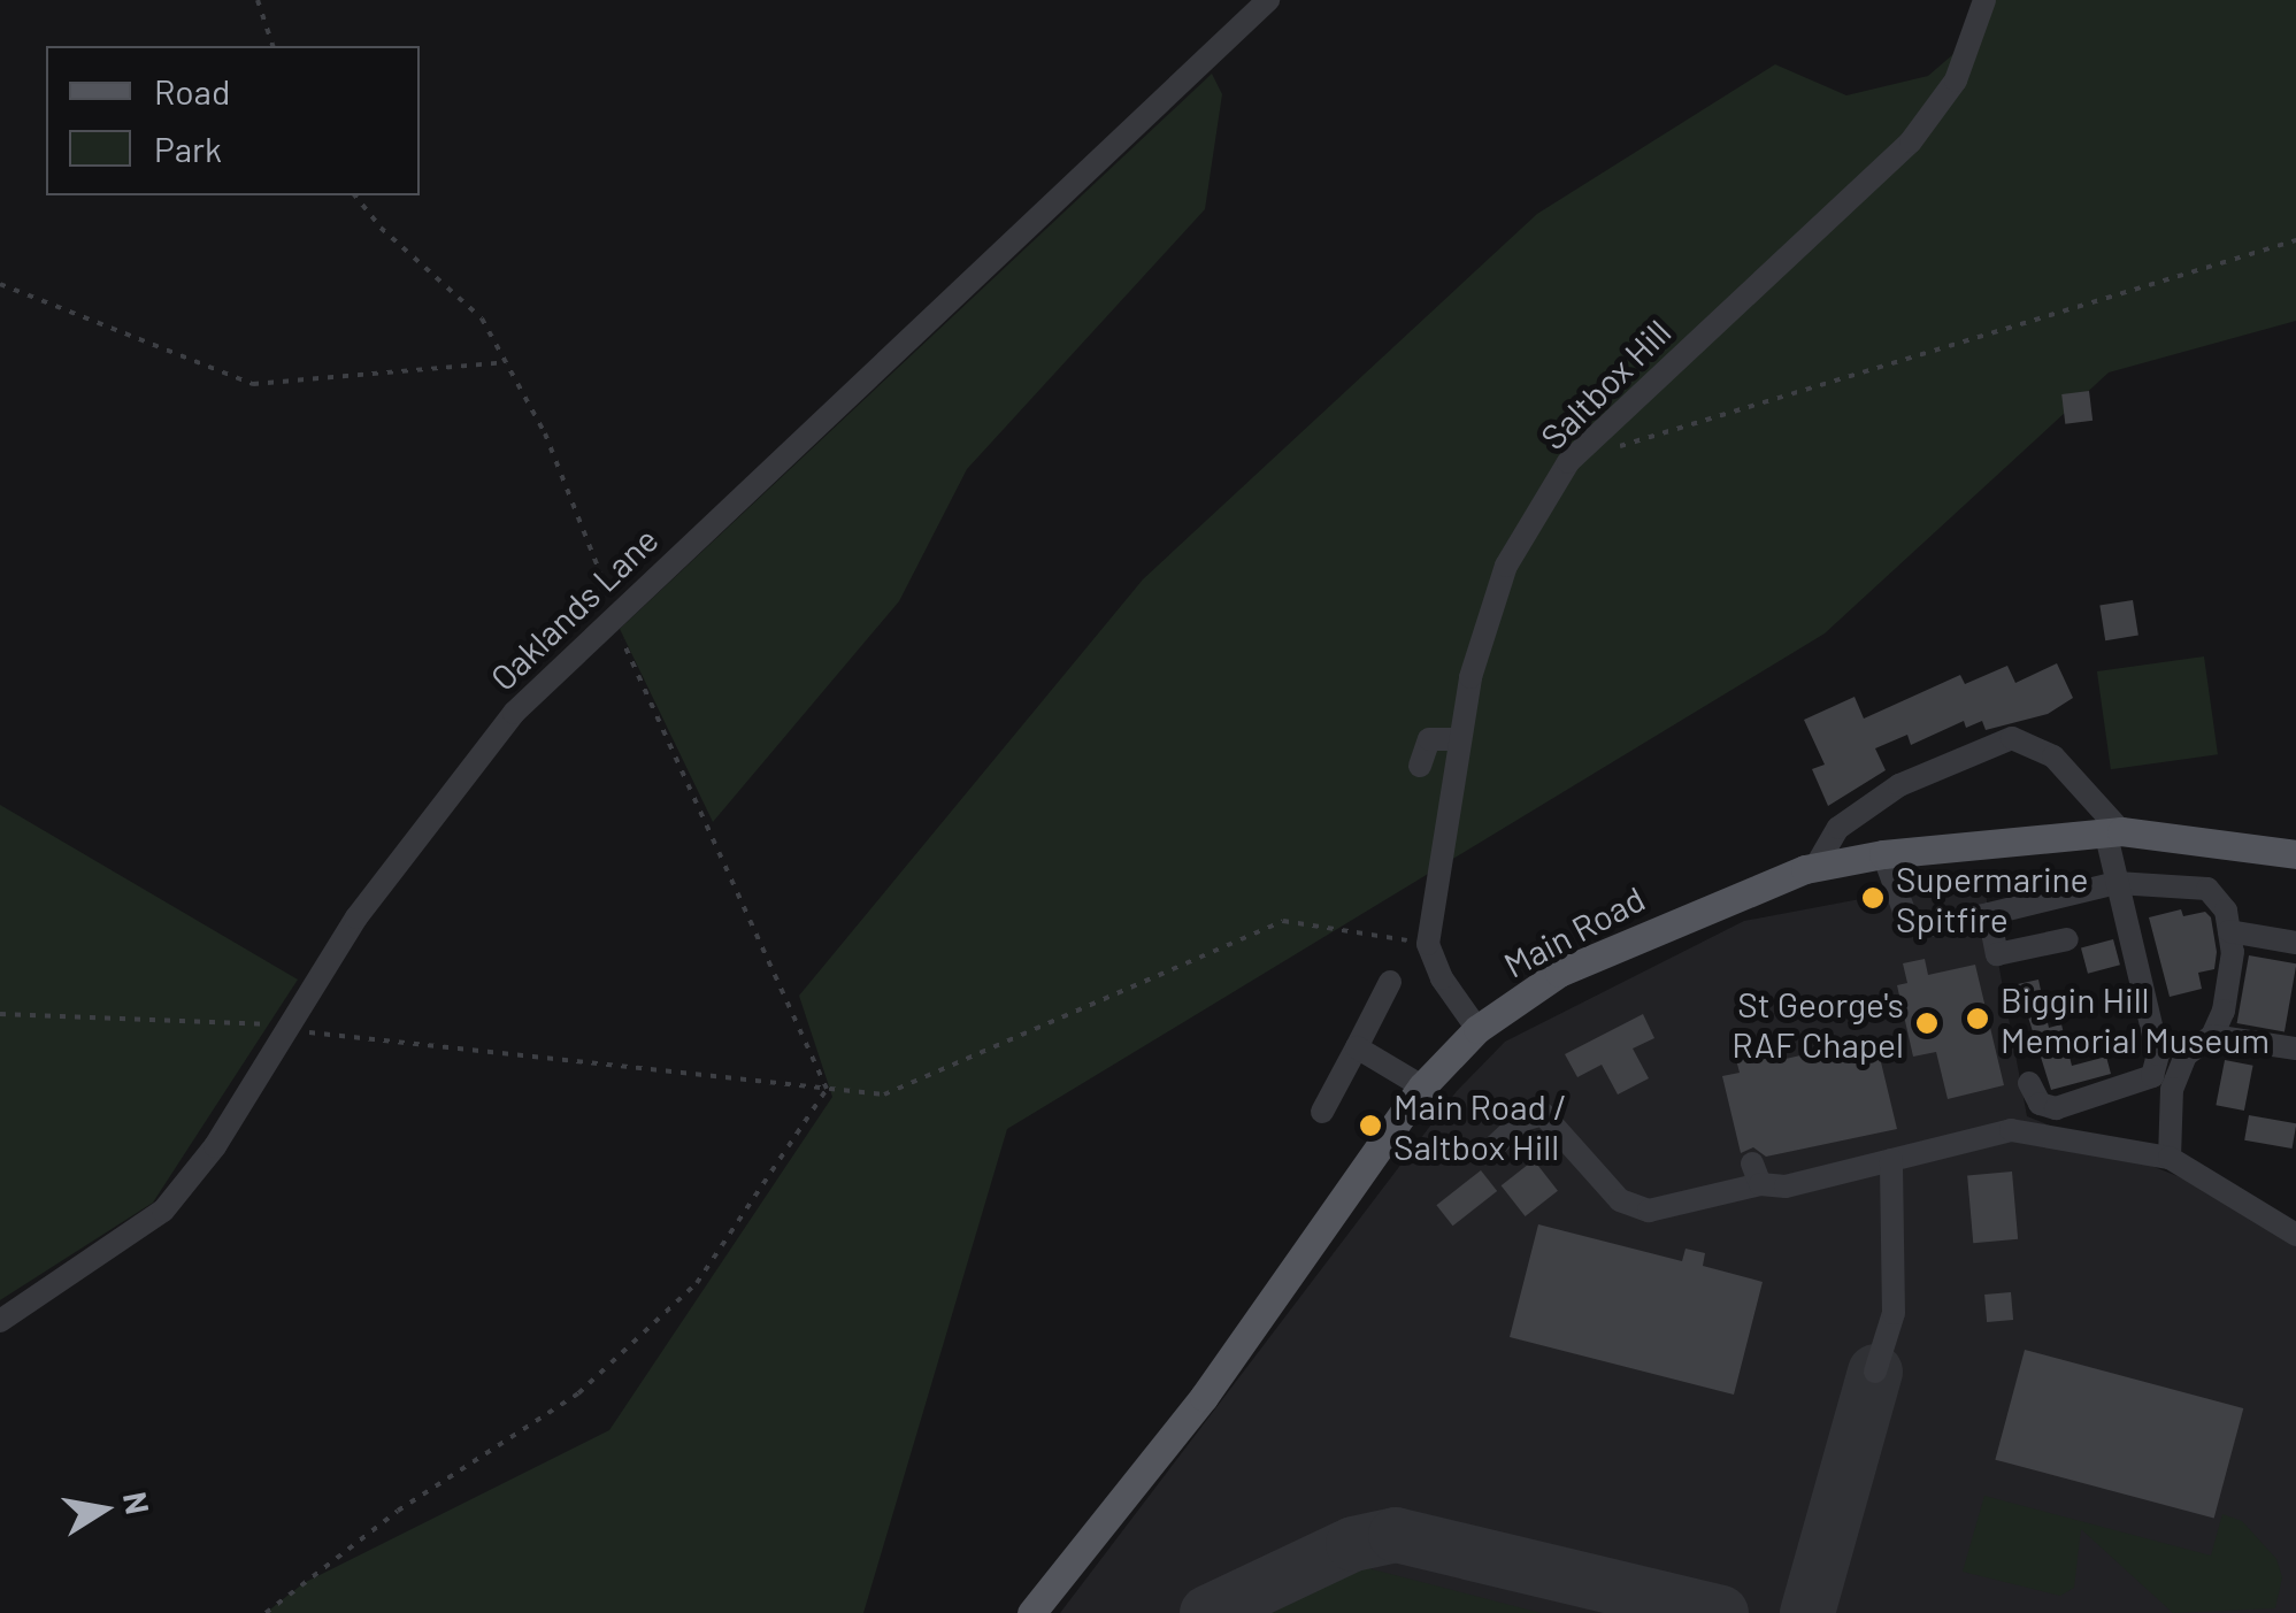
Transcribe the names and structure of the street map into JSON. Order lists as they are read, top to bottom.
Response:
{
  "streets": {
    "main road": ["Main Road"],
    "street": ["Saltbox Hill", "Oaklands Lane"]
  },
  "places": [
    "Supermarine Spitfire",
    "Biggin Hill Memorial Museum",
    "St George's RAF Chapel",
    "Main Road / Saltbox Hill"
  ],
  "legend": ["Road", "Park"],
  "north": "right"
}
